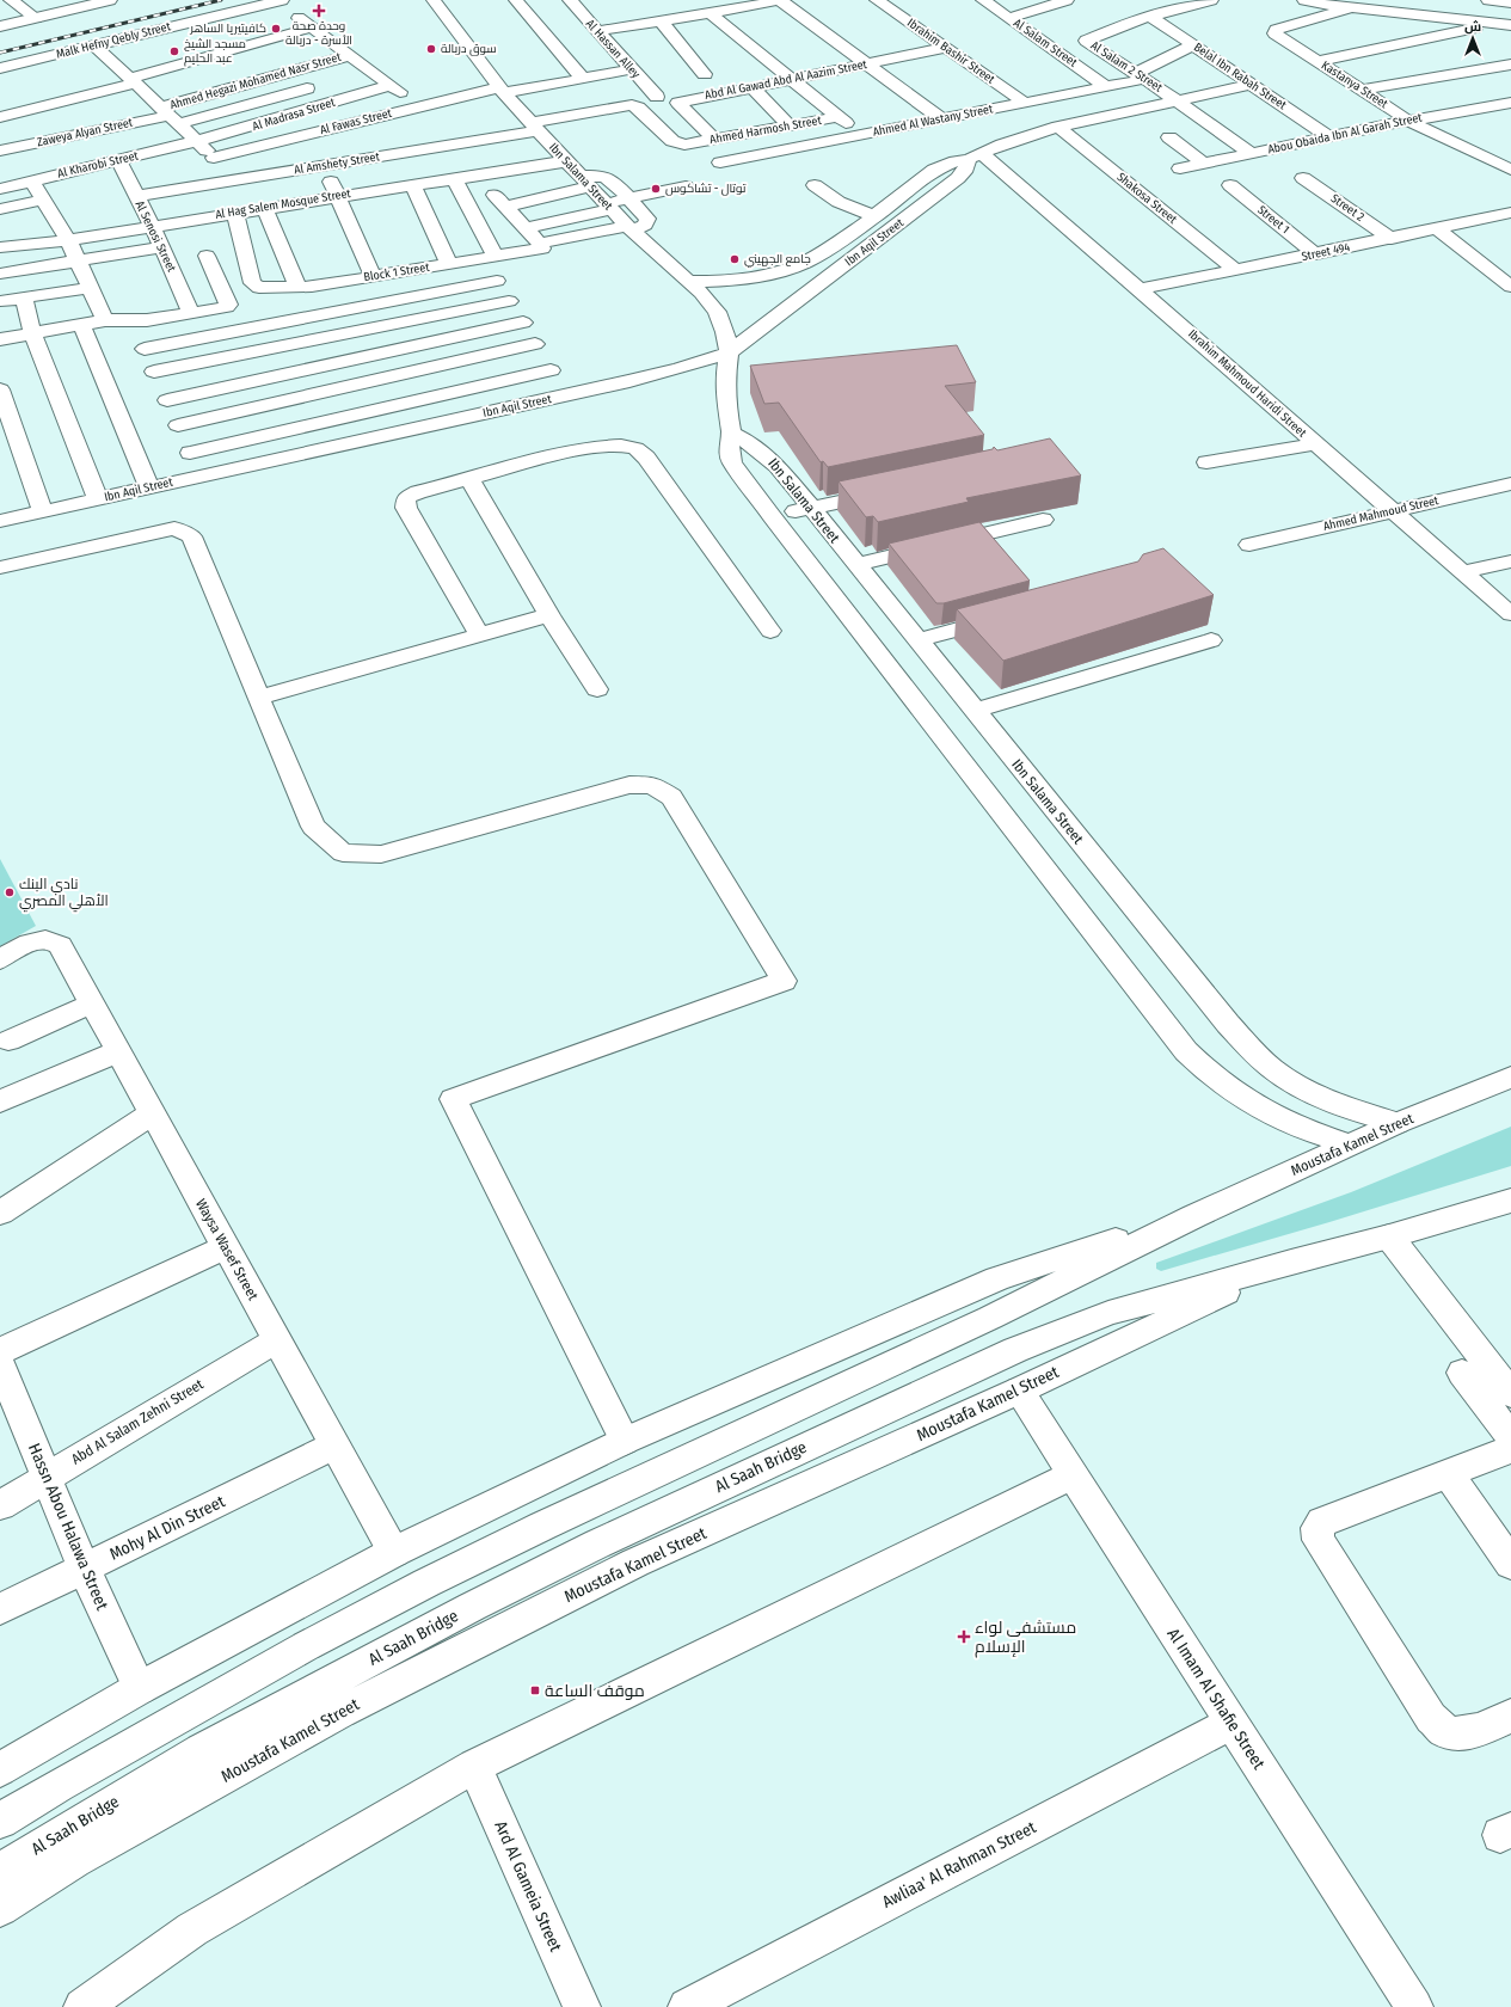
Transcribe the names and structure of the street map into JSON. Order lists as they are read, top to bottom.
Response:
{
  "streets": {
    "street": [
      "Malk Hefny Qebly Street",
      "Al Salam Street",
      "Al Hassan Alley",
      "Ibrahim Bashir Street",
      "Al Salam 2 Street",
      "Belal Ibn Rabah Street",
      "Abd Al Gawad Abd Al Aazim Street",
      "Ahmed Hegazi Mohamed Nasr Street",
      "Kastanya Street",
      "Al Madrasa Street",
      "Ahmed Al Wastany Street",
      "Al Fawas Street",
      "Ahmed Harmosh Street",
      "Zaweya Alyan Street",
      "Abou Obaida Ibn Al Garah Street",
      "Al Amshety Street",
      "Al Kharobi Street",
      "Ibn Salama Street",
      "Shakosa Street",
      "Al Hag Salem Mosque Street",
      "Street 2",
      "Street 1",
      "Al Senosi Street",
      "Ibn Aqil Street",
      "Street 494",
      "Block 1 Street",
      "Ibrahim Mahmoud Haridi Street",
      "Ahmed Mahmoud Street",
      "Moustafa Kamel Street",
      "Waysa Wasef Street",
      "Abd Al Salam Zehni Street",
      "Al Saah Bridge",
      "Hassn Abou Halawa Street",
      "Mohy Al Din Street",
      "Al Imam Al Shafie Street",
      "Awliaa' Al Rahman Street",
      "Ard Al Gameia Street"
    ]
  },
  "crossings": [
    ["Al Salam Street", "Ahmed Al Wastany Street"],
    ["Al Hassan Alley", "Al Fawas Street"],
    ["Ibrahim Bashir Street", "Abd Al Gawad Abd Al Aazim Street"],
    ["Ibrahim Bashir Street", "Ahmed Al Wastany Street"],
    ["Al Salam 2 Street", "Belal Ibn Rabah Street"],
    ["Al Salam 2 Street", "Ahmed Al Wastany Street"],
    ["Al Salam 2 Street", "Abou Obaida Ibn Al Garah Street"],
    ["Al Salam 2 Street", "Ibn Aqil Street"],
    ["Belal Ibn Rabah Street", "Ahmed Al Wastany Street"],
    ["Belal Ibn Rabah Street", "Abou Obaida Ibn Al Garah Street"],
    ["Belal Ibn Rabah Street", "Ibn Aqil Street"],
    ["Abd Al Gawad Abd Al Aazim Street", "Ahmed Harmosh Street"],
    ["Ahmed Hegazi Mohamed Nasr Street", "Zaweya Alyan Street"],
    ["Kastanya Street", "Abou Obaida Ibn Al Garah Street"],
    ["Al Madrasa Street", "Al Kharobi Street"],
    ["Al Fawas Street", "Ibn Salama Street"],
    ["Ahmed Harmosh Street", "Al Amshety Street"],
    ["Al Amshety Street", "Ibn Salama Street"],
    ["Al Amshety Street", "Al Senosi Street"],
    ["Al Kharobi Street", "Al Senosi Street"],
    ["Ibn Salama Street", "Al Hag Salem Mosque Street"],
    ["Ibn Salama Street", "Ibn Aqil Street"],
    ["Ibn Salama Street", "Block 1 Street"],
    ["Ibn Salama Street", "Moustafa Kamel Street"],
    ["Shakosa Street", "Ibn Aqil Street"],
    ["Shakosa Street", "Street 494"],
    ["Al Hag Salem Mosque Street", "Al Senosi Street"],
    ["Al Hag Salem Mosque Street", "Block 1 Street"],
    ["Street 2", "Street 494"],
    ["Street 1", "Street 494"],
    ["Ibn Aqil Street", "Ibrahim Mahmoud Haridi Street"],
    ["Street 494", "Ibrahim Mahmoud Haridi Street"],
    ["Ibrahim Mahmoud Haridi Street", "Ahmed Mahmoud Street"],
    ["Moustafa Kamel Street", "Waysa Wasef Street"],
    ["Moustafa Kamel Street", "Al Saah Bridge"],
    ["Moustafa Kamel Street", "Hassn Abou Halawa Street"],
    ["Moustafa Kamel Street", "Al Imam Al Shafie Street"],
    ["Waysa Wasef Street", "Abd Al Salam Zehni Street"],
    ["Waysa Wasef Street", "Mohy Al Din Street"],
    ["Abd Al Salam Zehni Street", "Hassn Abou Halawa Street"],
    ["Hassn Abou Halawa Street", "Mohy Al Din Street"],
    ["Al Imam Al Shafie Street", "Awliaa' Al Rahman Street"]
  ],
  "places": {
    "health": ["وحدة صحة الأسرة - دربالة", "مستشفى لواء الإسلام"],
    "other": [
      "كافيتيريا الساهر",
      "سوق دربالة",
      "مسجد الشيخ عبد الحليم",
      "توتال - تشاكوس",
      "جامع الجهيني",
      "نادي البنك الأهلي المصري"
    ],
    "transit": ["موقف الساعة"]
  },
  "north": "top"
}
